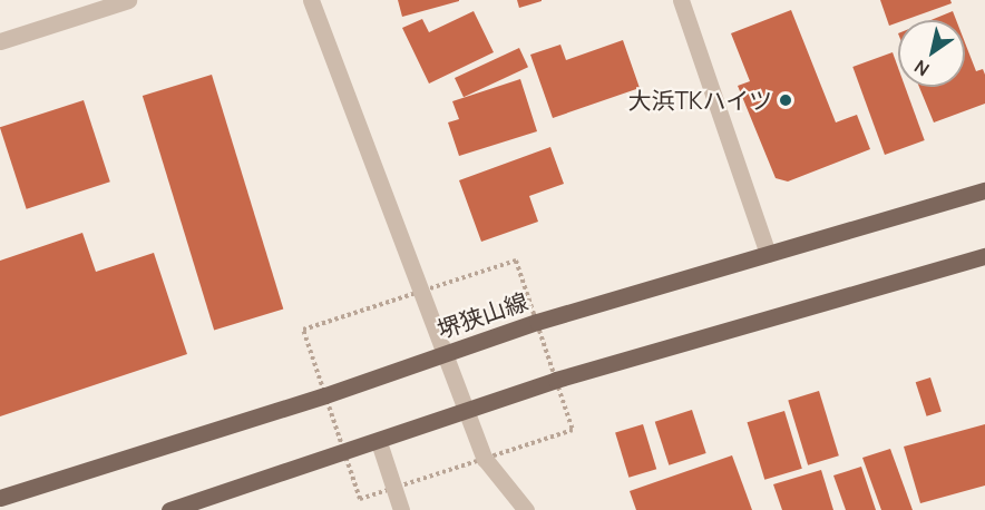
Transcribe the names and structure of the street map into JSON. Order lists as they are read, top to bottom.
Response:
{
  "streets": {
    "main road": ["堺狭山線"]
  },
  "places": ["大浜TKハイツ"],
  "north": "bottom left"
}
